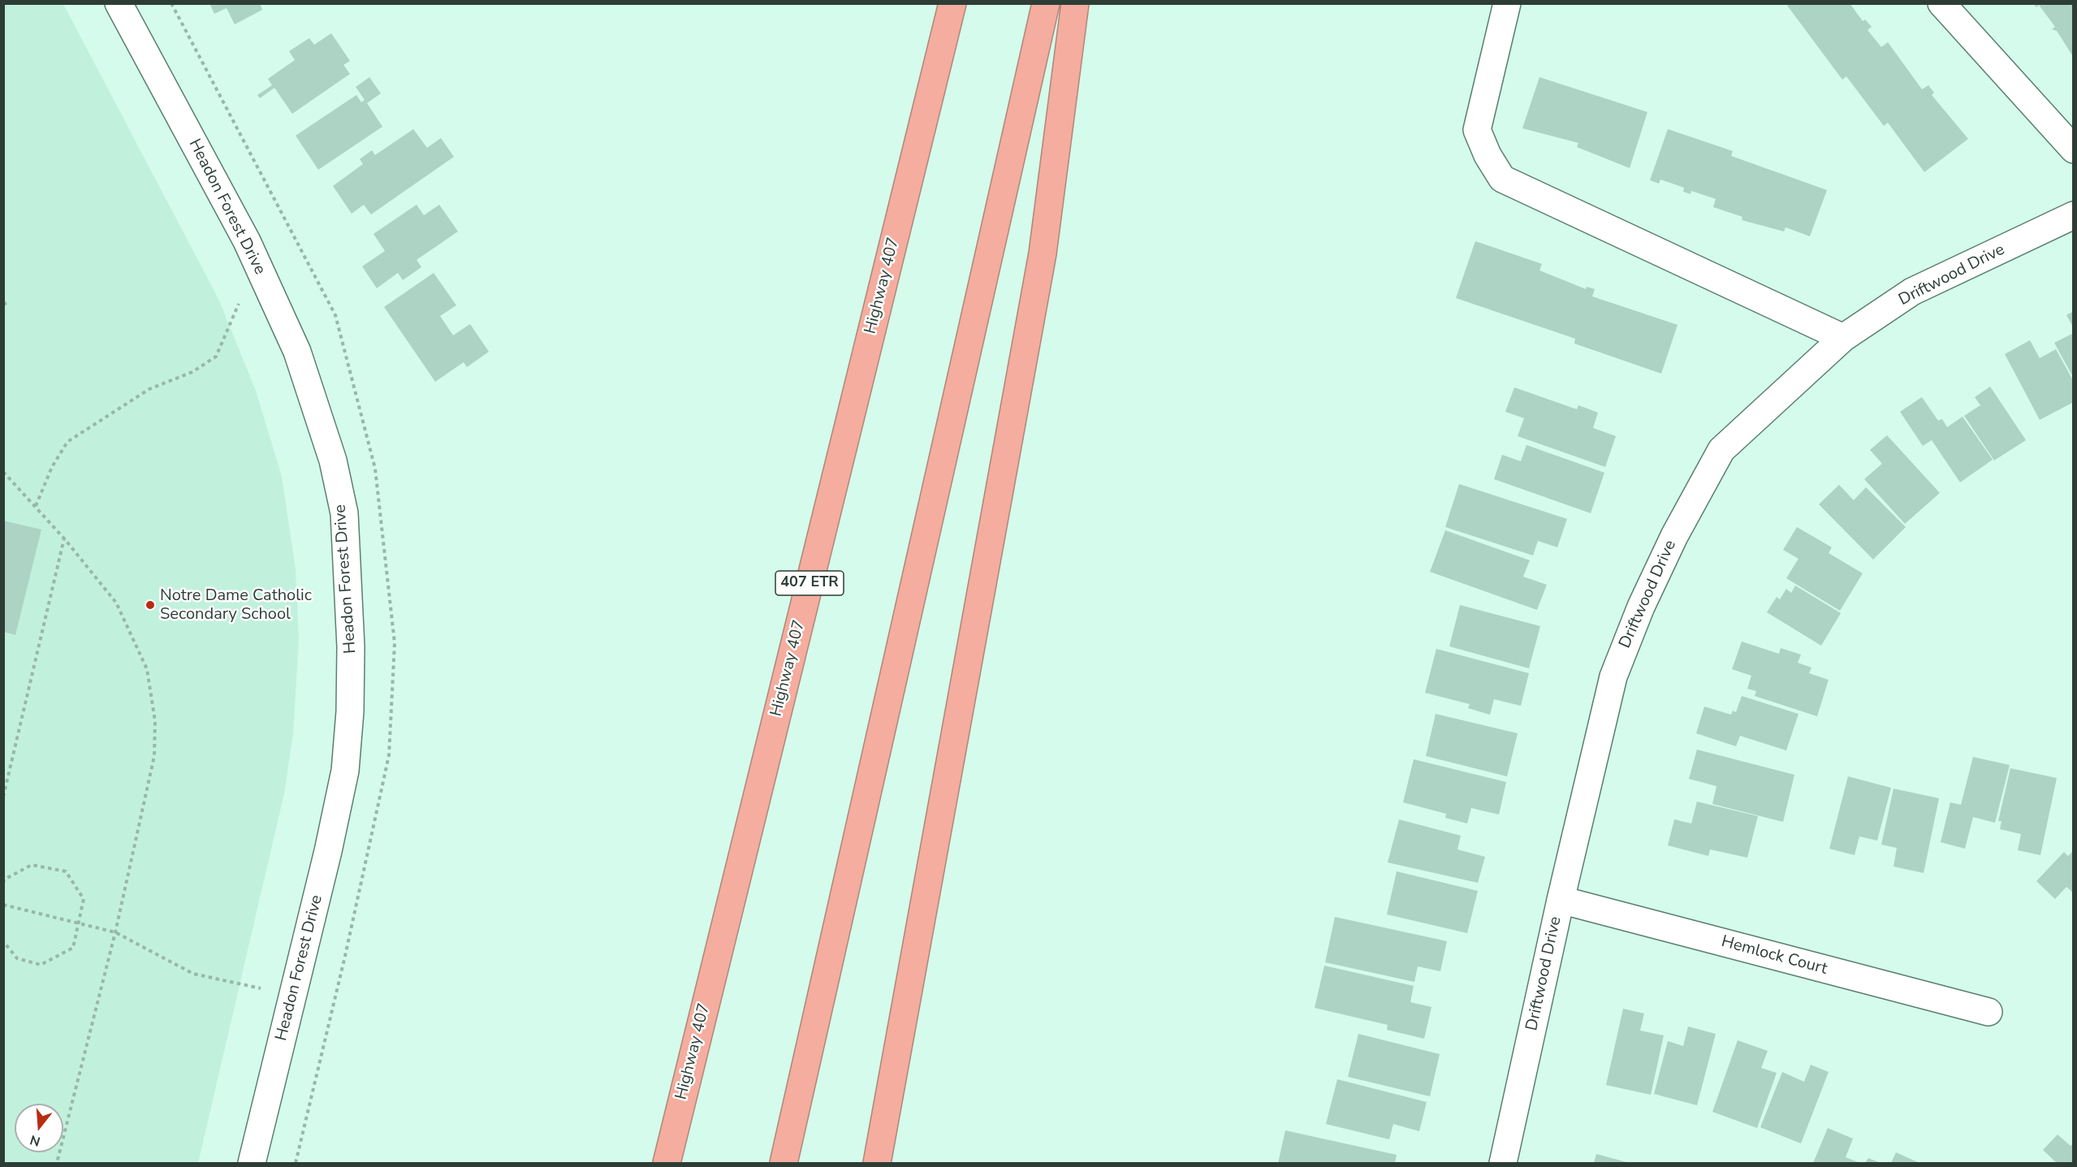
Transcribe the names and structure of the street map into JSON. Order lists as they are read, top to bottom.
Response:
{
  "streets": {
    "highway": ["Highway 407", "407 ETR"],
    "street": ["Headon Forest Drive", "Driftwood Drive", "Hemlock Court"]
  },
  "crossings": [
    ["Driftwood Drive", "Hemlock Court"]
  ],
  "places": ["Notre Dame Catholic Secondary School"],
  "north": "bottom"
}
